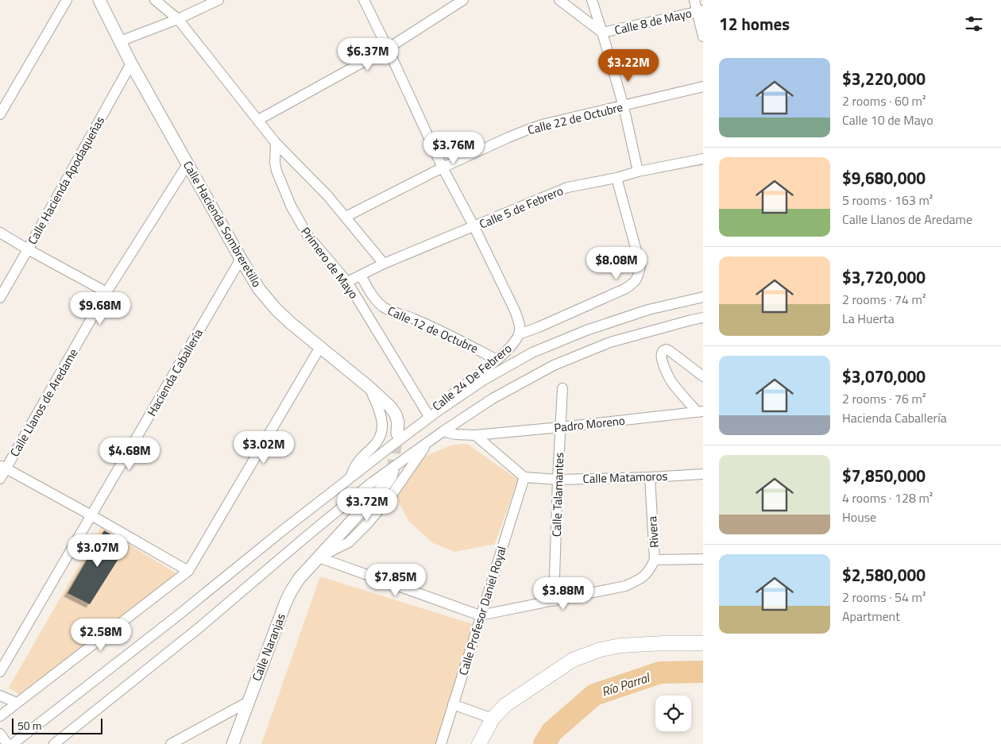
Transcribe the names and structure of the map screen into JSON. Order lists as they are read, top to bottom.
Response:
{
  "streets": {
    "street": [
      "Calle 8 de Mayo",
      "Calle 22 de Octubre",
      "Calle Hacienda Apodaqueñas",
      "Calle 5 de Febrero",
      "Calle Hacienda Sombreretillo",
      "Primero de Mayo",
      "Calle 12 de Octubre",
      "Hacienda Caballería",
      "Calle 24 De Febrero",
      "Calle Llanos de Aredame",
      "Padro Moreno",
      "Calle Matamoros",
      "Calle Talamantes",
      "Rivera",
      "Calle Profesor Daniel Royal",
      "Calle Naranjas"
    ]
  },
  "crossings": [
    ["Calle Hacienda Apodaqueñas", "Calle Hacienda Sombreretillo"],
    ["Calle 5 de Febrero", "Primero de Mayo"],
    ["Calle 5 de Febrero", "Calle 12 de Octubre"],
    ["Calle Hacienda Sombreretillo", "Hacienda Caballería"],
    ["Calle Hacienda Sombreretillo", "Calle Llanos de Aredame"],
    ["Primero de Mayo", "Calle 24 De Febrero"],
    ["Calle 12 de Octubre", "Calle 24 De Febrero"],
    ["Padro Moreno", "Calle Talamantes"],
    ["Calle Matamoros", "Calle Talamantes"],
    ["Calle Matamoros", "Rivera"],
    ["Calle Matamoros", "Calle Profesor Daniel Royal"],
    ["Calle Talamantes", "Rivera"]
  ],
  "water": ["Río Parral"],
  "scale_bar": "50 m",
  "page": {
    "heading": "12 homes",
    "price": [
      "$6.37M",
      "$3.22M",
      "$3.76M",
      "$8.08M",
      "$9.68M",
      "$3.02M",
      "$4.68M",
      "$3.72M",
      "$3.07M",
      "$7.85M",
      "$3.88M",
      "$2.58M"
    ],
    "list": [
      {
        "name": "$3,220,000",
        "note": "2 rooms · 60 m² · Calle 10 de Mayo"
      },
      {
        "name": "$9,680,000",
        "note": "5 rooms · 163 m² · Calle Llanos de Aredame"
      },
      {
        "name": "$3,720,000",
        "note": "2 rooms · 74 m² · La Huerta"
      },
      {
        "name": "$3,070,000",
        "note": "2 rooms · 76 m² · Hacienda Caballería"
      },
      {
        "name": "$7,850,000",
        "note": "4 rooms · 128 m² · House"
      },
      {
        "name": "$2,580,000",
        "note": "2 rooms · 54 m² · Apartment"
      }
    ],
    "scale": "50 m"
  }
}
